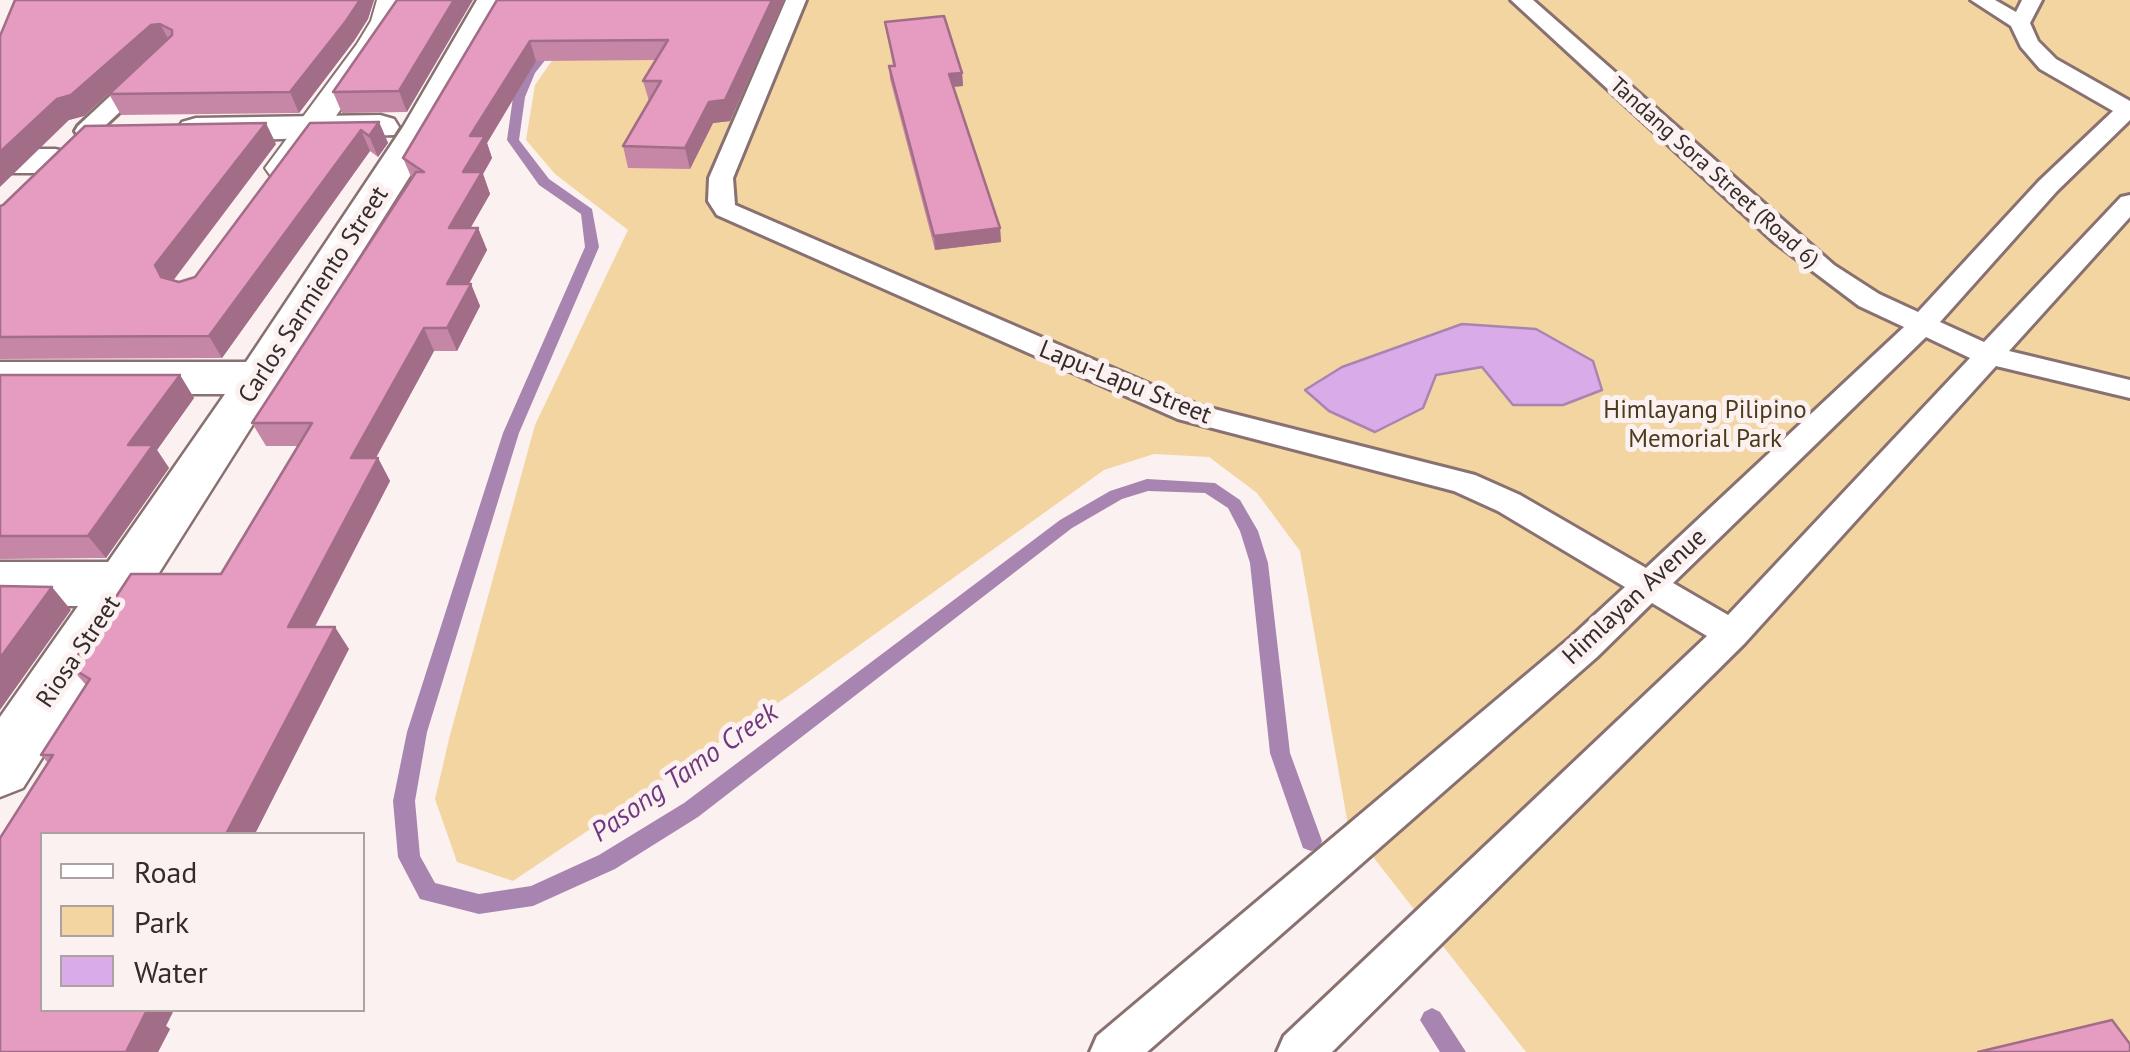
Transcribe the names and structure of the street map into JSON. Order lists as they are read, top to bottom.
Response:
{
  "streets": {
    "street": ["Carlos Sarmiento Street", "Riosa Street"],
    "lane": ["Tandang Sora Street (Road 6)", "Lapu-Lapu Street", "Himlayan Avenue"]
  },
  "crossings": [
    ["Tandang Sora Street (Road 6)", "Himlayan Avenue"],
    ["Carlos Sarmiento Street", "Riosa Street"],
    ["Lapu-Lapu Street", "Himlayan Avenue"]
  ],
  "water": ["Pasong Tamo Creek"],
  "parks": ["Himlayang Pilipino Memorial Park"],
  "legend": ["Road", "Park", "Water"]
}
